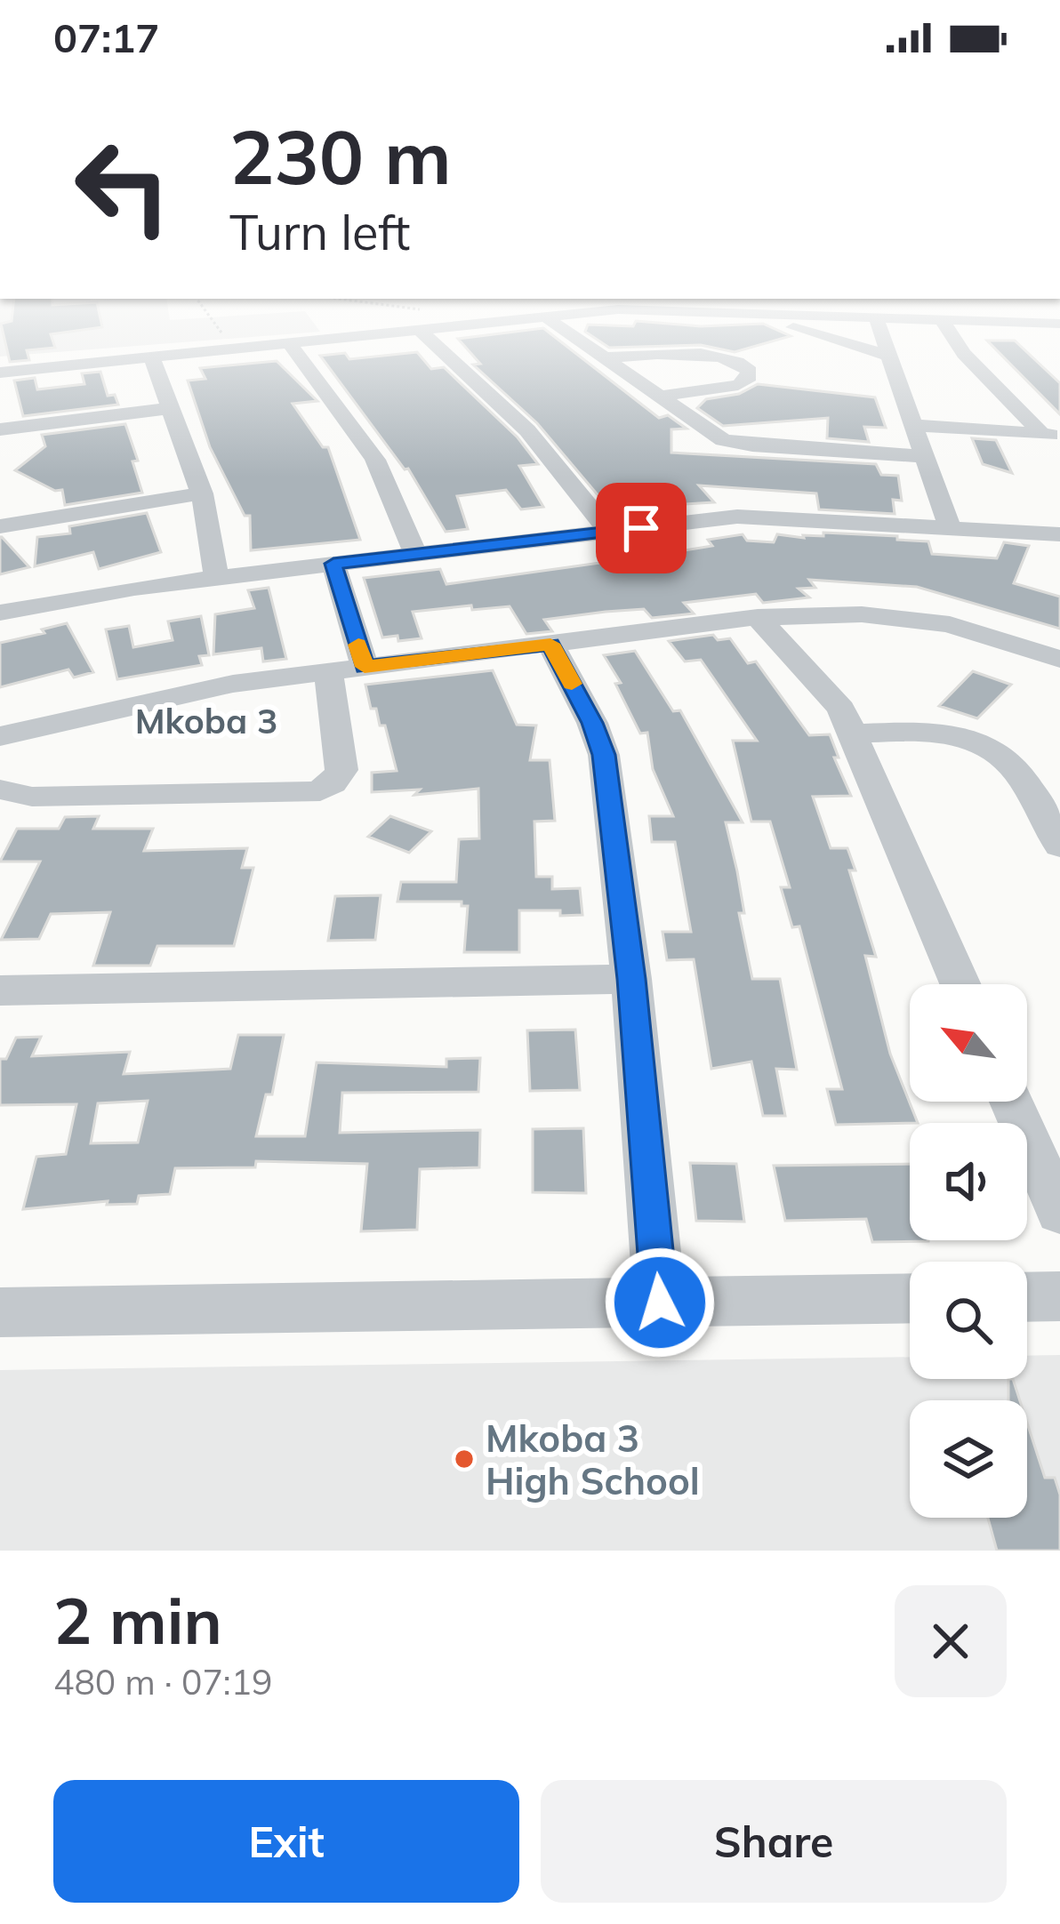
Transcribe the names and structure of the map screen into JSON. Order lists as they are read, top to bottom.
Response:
{
  "districts": ["Mkoba 3"],
  "places": ["Mkoba 3 High School"],
  "north": "top left",
  "page": {
    "status": "07:17",
    "turn": ["230 m", "Turn left"],
    "heading": ["2 min", "480 m · 07:19"],
    "buttons": ["Exit", "Share"]
  }
}
